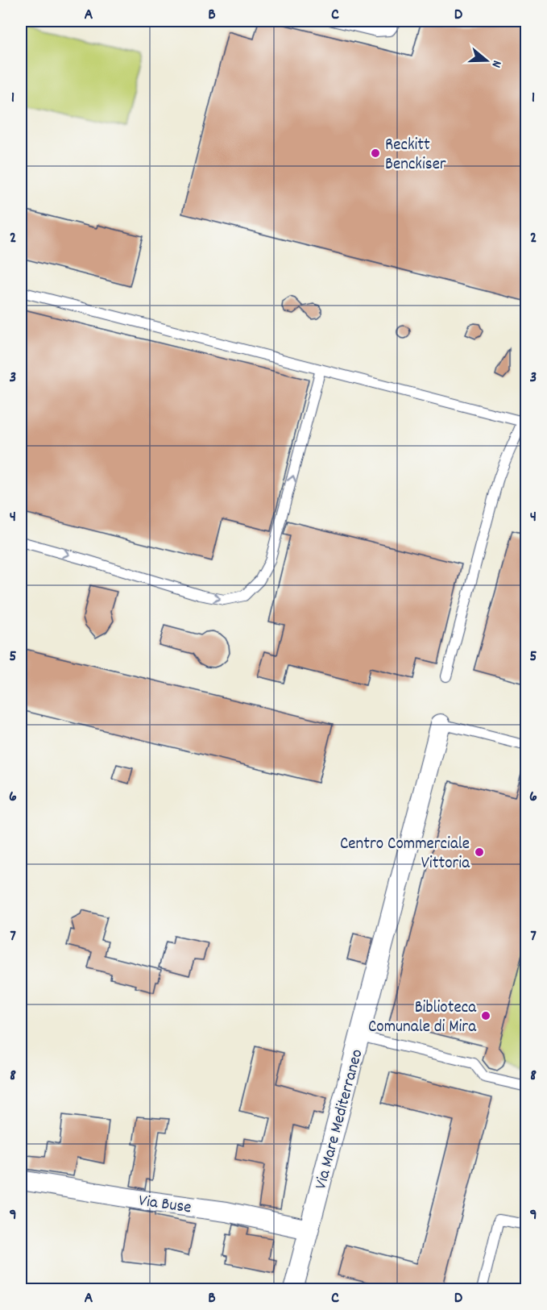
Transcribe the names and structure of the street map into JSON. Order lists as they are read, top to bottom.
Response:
{
  "streets": {
    "street": ["Via Mare Mediterraneo", "Via Buse"]
  },
  "crossings": [
    ["Via Mare Mediterraneo", "Via Buse"]
  ],
  "places": ["Reckitt Benckiser", "Centro Commerciale Vittoria", "Biblioteca Comunale di Mira"],
  "north": "right",
  "grid": {
    "columns": [
      "A",
      "B",
      "C",
      "D"
    ],
    "rows": [
      "1",
      "2",
      "3",
      "4",
      "5",
      "6",
      "7",
      "8",
      "9"
    ]
  }
}
